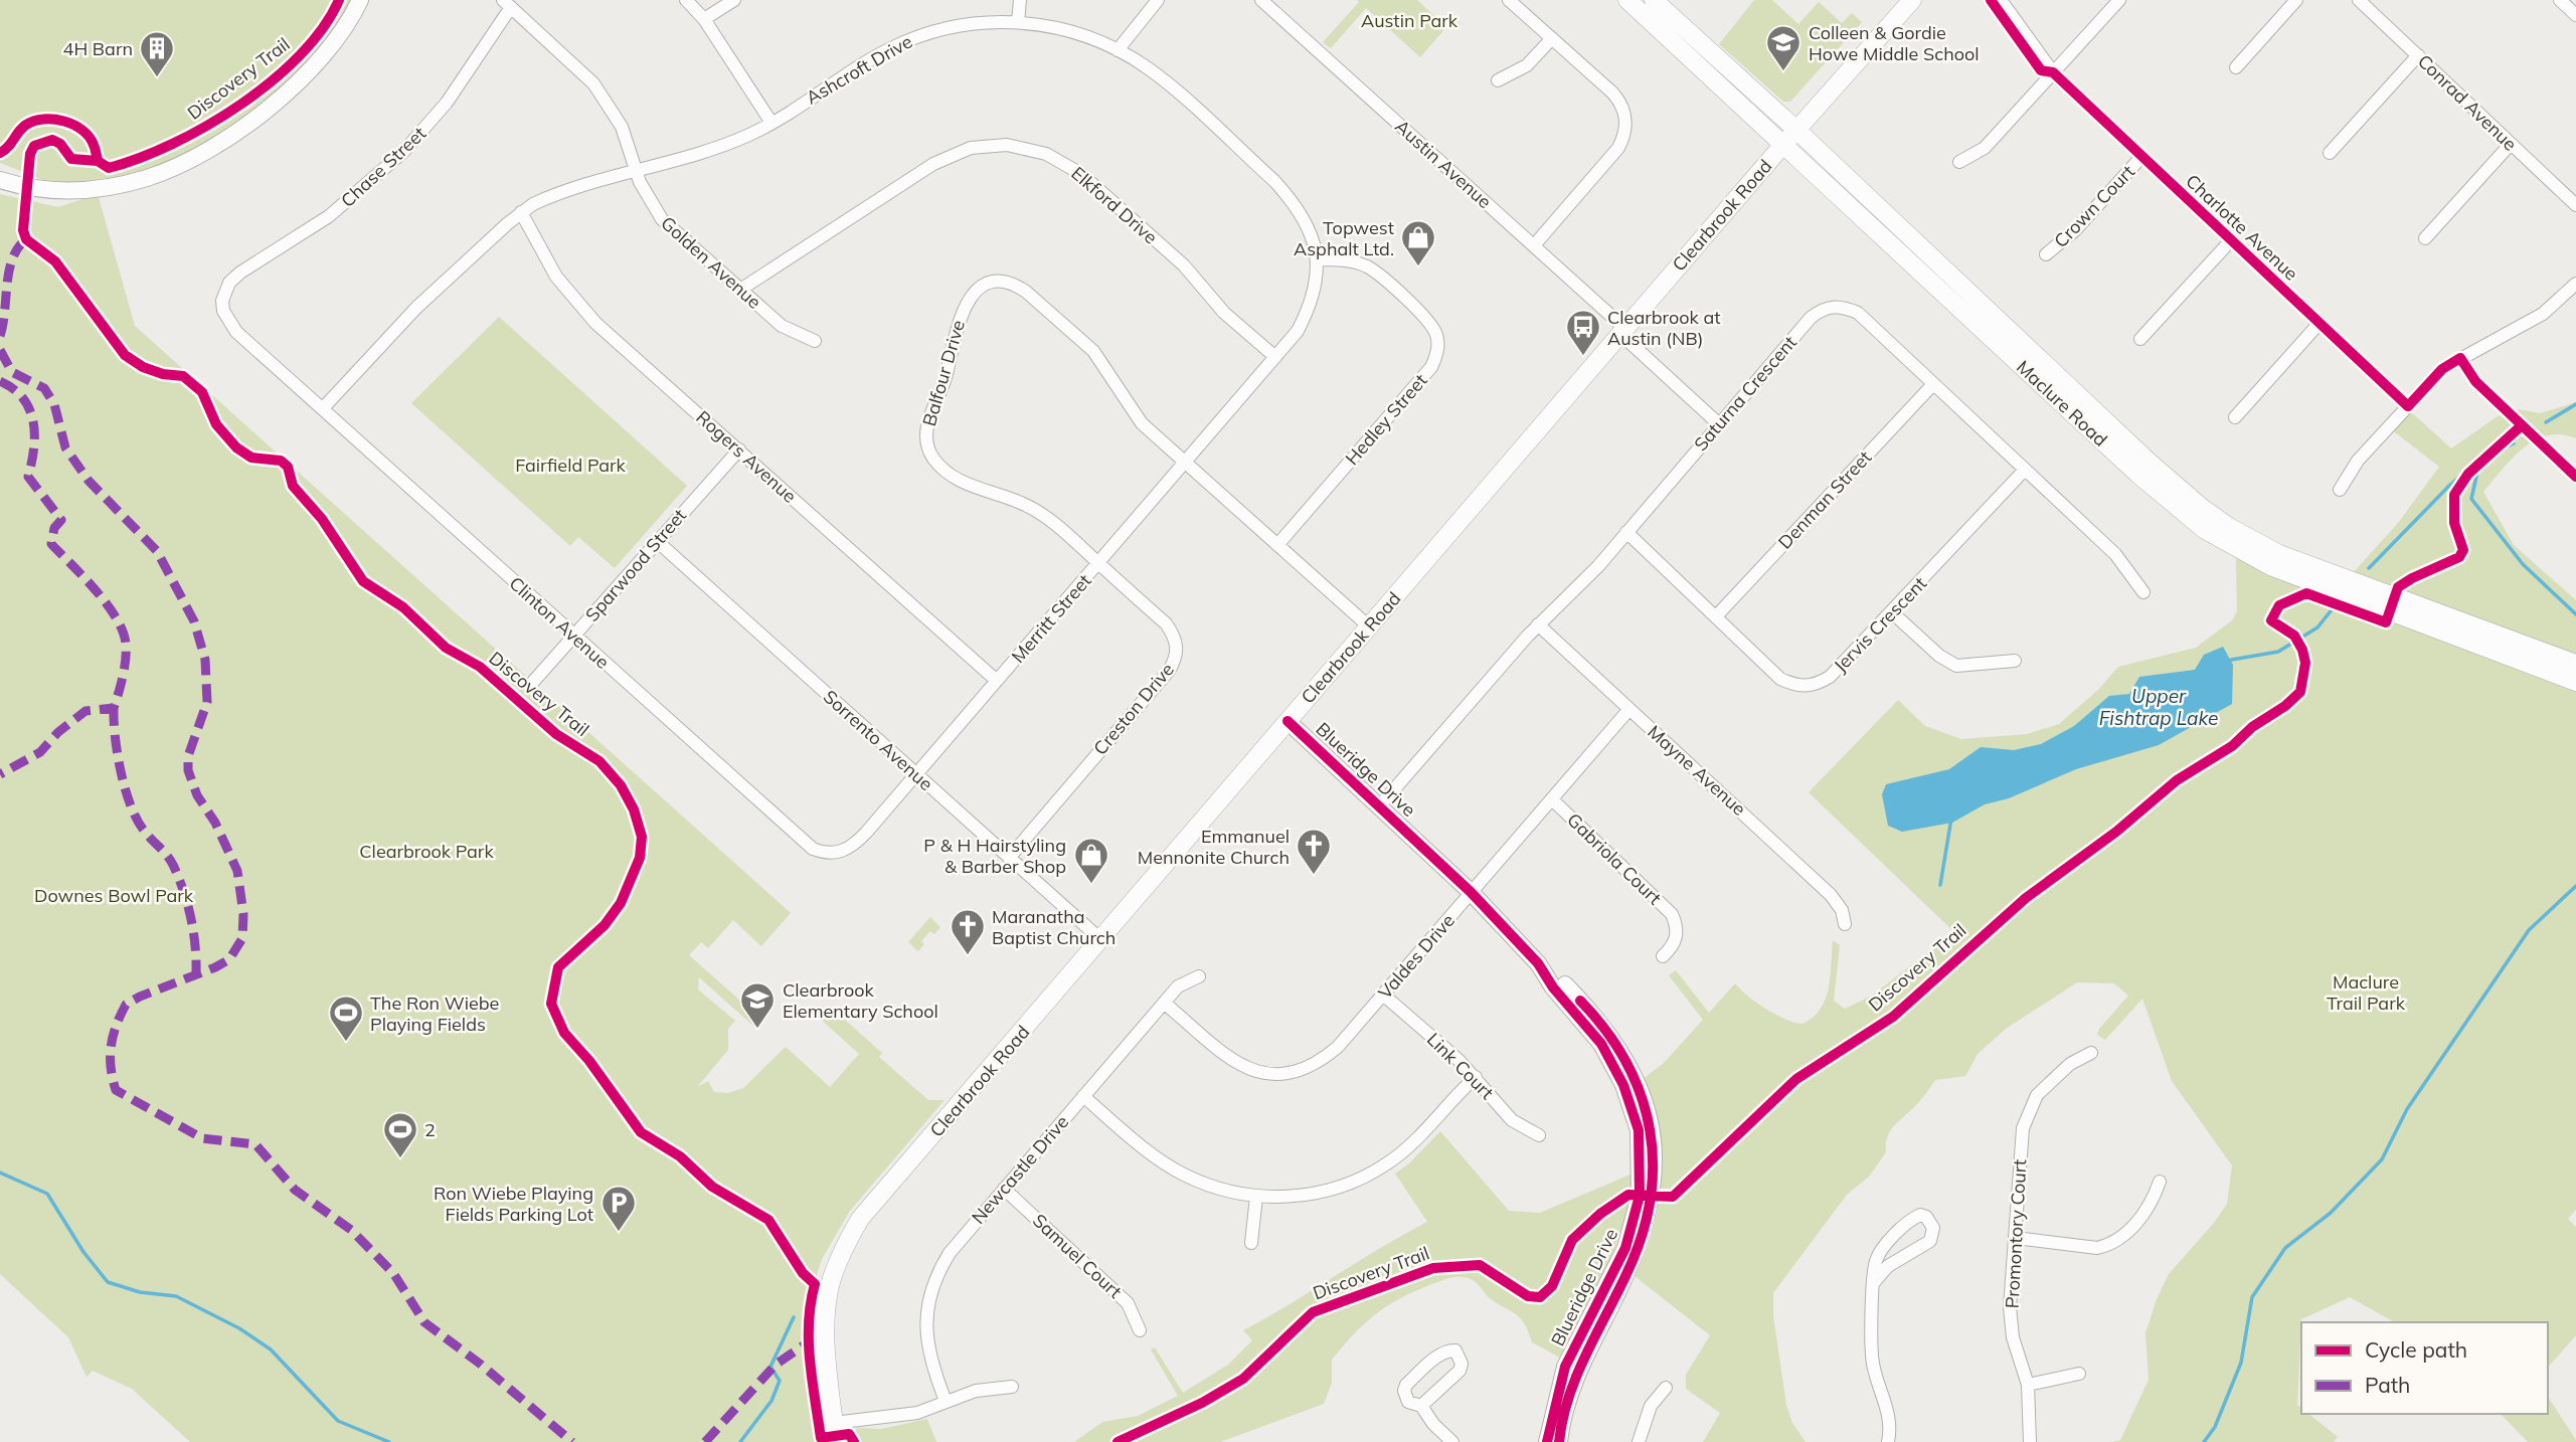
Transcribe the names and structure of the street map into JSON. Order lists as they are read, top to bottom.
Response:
{
  "streets": {
    "main road": ["Clearbrook Road", "Maclure Road"],
    "street": [
      "Ashcroft Drive",
      "Conrad Avenue",
      "Austin Avenue",
      "Chase Street",
      "Elkford Drive",
      "Crown Court",
      "Charlotte Avenue",
      "Golden Avenue",
      "Balfour Drive",
      "Saturna Crescent",
      "Hedley Street",
      "Rogers Avenue",
      "Denman Street",
      "Sparwood Street",
      "Merritt Street",
      "Clinton Avenue",
      "Jervis Crescent",
      "Creston Drive",
      "Sorrento Avenue",
      "Blueridge Drive",
      "Mayne Avenue",
      "Gabriola Court",
      "Valdes Drive",
      "Link Court",
      "Newcastle Drive",
      "Promontory Court",
      "Samuel Court"
    ],
    "cycle path": ["Discovery Trail"]
  },
  "crossings": [
    ["Ashcroft Drive", "Elkford Drive"],
    ["Ashcroft Drive", "Golden Avenue"],
    ["Ashcroft Drive", "Balfour Drive"],
    ["Ashcroft Drive", "Hedley Street"],
    ["Ashcroft Drive", "Rogers Avenue"],
    ["Ashcroft Drive", "Merritt Street"],
    ["Ashcroft Drive", "Clinton Avenue"],
    ["Austin Avenue", "Clearbrook Road"],
    ["Austin Avenue", "Saturna Crescent"],
    ["Chase Street", "Golden Avenue"],
    ["Chase Street", "Clinton Avenue"],
    ["Elkford Drive", "Golden Avenue"],
    ["Crown Court", "Charlotte Avenue"],
    ["Clearbrook Road", "Balfour Drive"],
    ["Clearbrook Road", "Maclure Road"],
    ["Clearbrook Road", "Sorrento Avenue"],
    ["Clearbrook Road", "Blueridge Drive"],
    ["Balfour Drive", "Hedley Street"],
    ["Balfour Drive", "Merritt Street"],
    ["Balfour Drive", "Creston Drive"],
    ["Saturna Crescent", "Denman Street"],
    ["Saturna Crescent", "Jervis Crescent"],
    ["Saturna Crescent", "Blueridge Drive"],
    ["Saturna Crescent", "Mayne Avenue"],
    ["Rogers Avenue", "Sparwood Street"],
    ["Rogers Avenue", "Merritt Street"],
    ["Denman Street", "Jervis Crescent"],
    ["Sparwood Street", "Clinton Avenue"],
    ["Sparwood Street", "Sorrento Avenue"],
    ["Merritt Street", "Clinton Avenue"],
    ["Merritt Street", "Creston Drive"],
    ["Merritt Street", "Sorrento Avenue"],
    ["Clinton Avenue", "Sorrento Avenue"],
    ["Creston Drive", "Sorrento Avenue"],
    ["Blueridge Drive", "Valdes Drive"],
    ["Mayne Avenue", "Valdes Drive"],
    ["Gabriola Court", "Valdes Drive"],
    ["Valdes Drive", "Link Court"],
    ["Valdes Drive", "Newcastle Drive"],
    ["Newcastle Drive", "Samuel Court"]
  ],
  "water": ["Upper Fishtrap Lake"],
  "parks": [
    "Austin Park",
    "Fairfield Park",
    "Clearbrook Park",
    "Downes Bowl Park",
    "Maclure Trail Park"
  ],
  "places": {
    "school or university": ["Colleen & Gordie Howe Middle School", "Clearbrook Elementary School"],
    "building": ["4H Barn"],
    "shop": ["Topwest Asphalt Ltd.", "P & H Hairstyling & Barber Shop"],
    "bus stop": ["Clearbrook at Austin (NB)"],
    "church": ["Emmanuel Mennonite Church", "Maranatha Baptist Church"],
    "sports": ["The Ron Wiebe Playing Fields", "2"],
    "parking": ["Ron Wiebe Playing Fields Parking Lot"]
  },
  "legend": ["Cycle path", "Path"]
}
